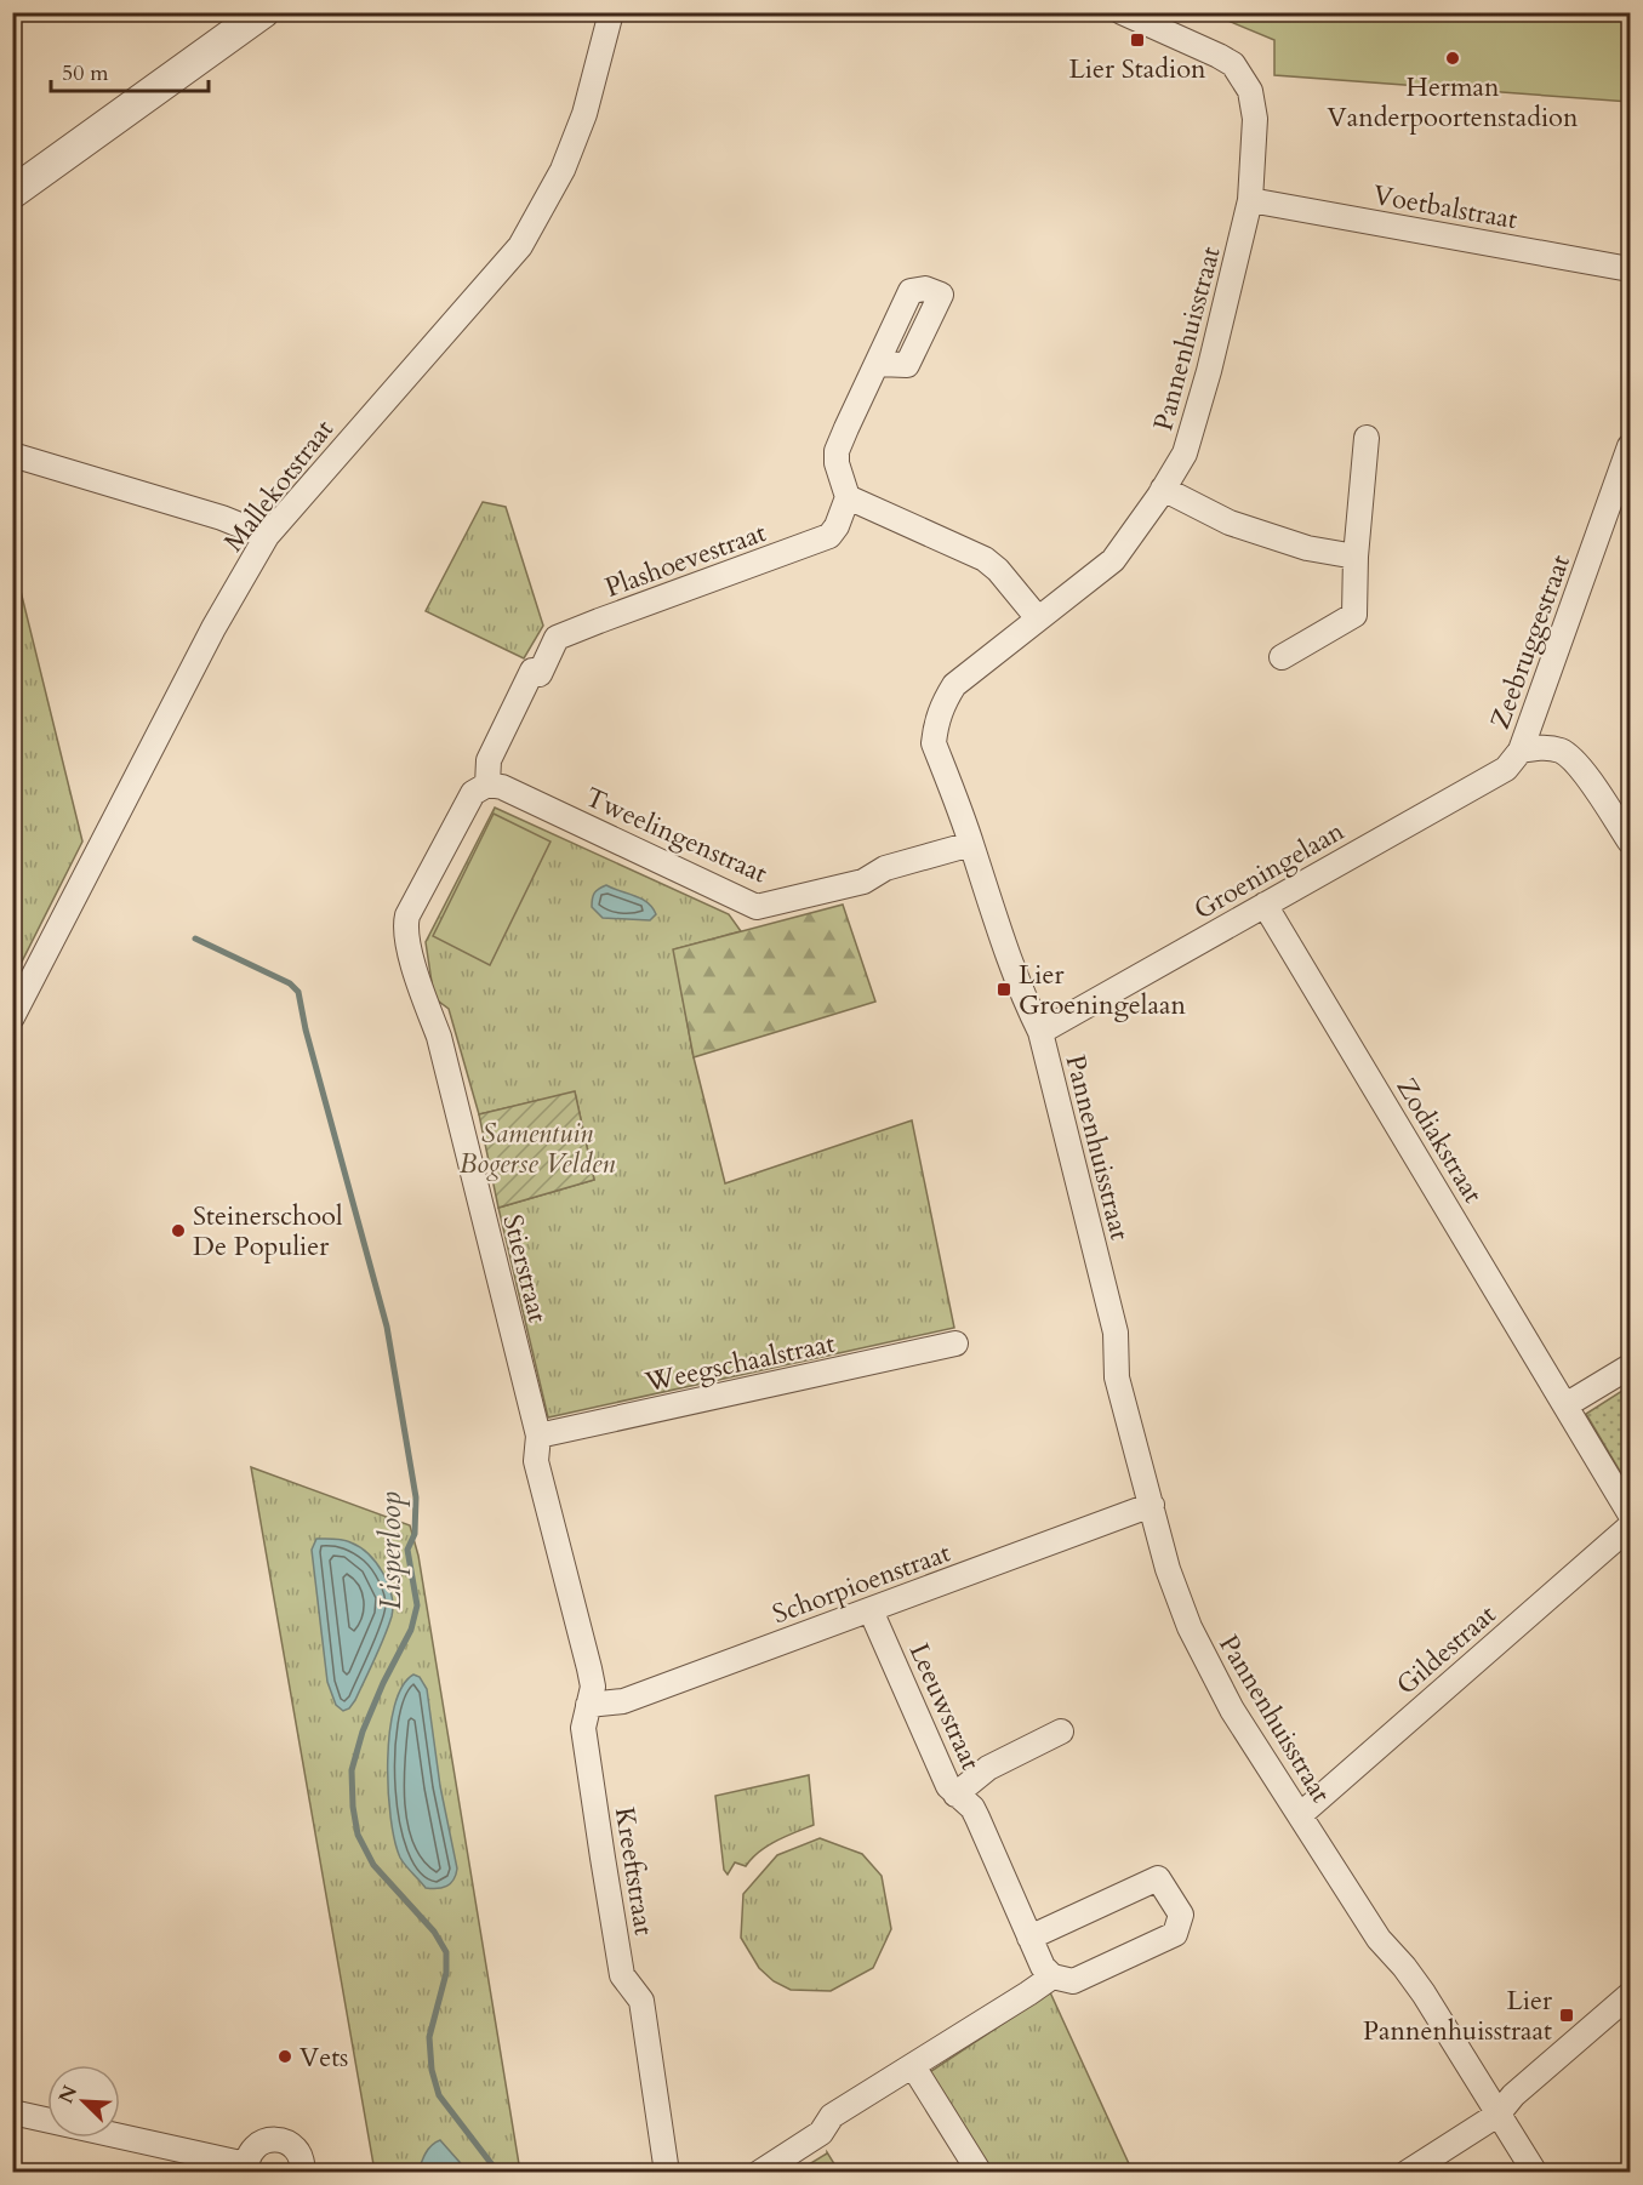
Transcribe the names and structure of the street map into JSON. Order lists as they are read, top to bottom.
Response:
{
  "streets": {
    "street": [
      "Voetbalstraat",
      "Pannenhuisstraat",
      "Mallekotstraat",
      "Plashoevestraat",
      "Zeebruggestraat",
      "Tweelingenstraat",
      "Groeningelaan",
      "Zodiakstraat",
      "Stierstraat",
      "Weegschaalstraat",
      "Schorpioenstraat",
      "Gildestraat",
      "Leeuwstraat",
      "Kreeftstraat"
    ]
  },
  "crossings": [
    ["Voetbalstraat", "Pannenhuisstraat"],
    ["Pannenhuisstraat", "Tweelingenstraat"],
    ["Pannenhuisstraat", "Groeningelaan"],
    ["Pannenhuisstraat", "Schorpioenstraat"],
    ["Pannenhuisstraat", "Gildestraat"],
    ["Plashoevestraat", "Tweelingenstraat"],
    ["Plashoevestraat", "Stierstraat"],
    ["Zeebruggestraat", "Groeningelaan"],
    ["Tweelingenstraat", "Stierstraat"],
    ["Groeningelaan", "Zodiakstraat"],
    ["Stierstraat", "Weegschaalstraat"],
    ["Stierstraat", "Kreeftstraat"],
    ["Schorpioenstraat", "Leeuwstraat"],
    ["Schorpioenstraat", "Kreeftstraat"]
  ],
  "water": ["Lisperloop"],
  "parks": ["Samentuin Bogerse Velden"],
  "places": {
    "transit": ["Lier Stadion", "Lier Groeningelaan", "Lier Pannenhuisstraat"],
    "other": ["Herman Vanderpoortenstadion", "Steinerschool De Populier", "Vets"]
  },
  "scale_bar": "50 m",
  "north": "top left"
}
